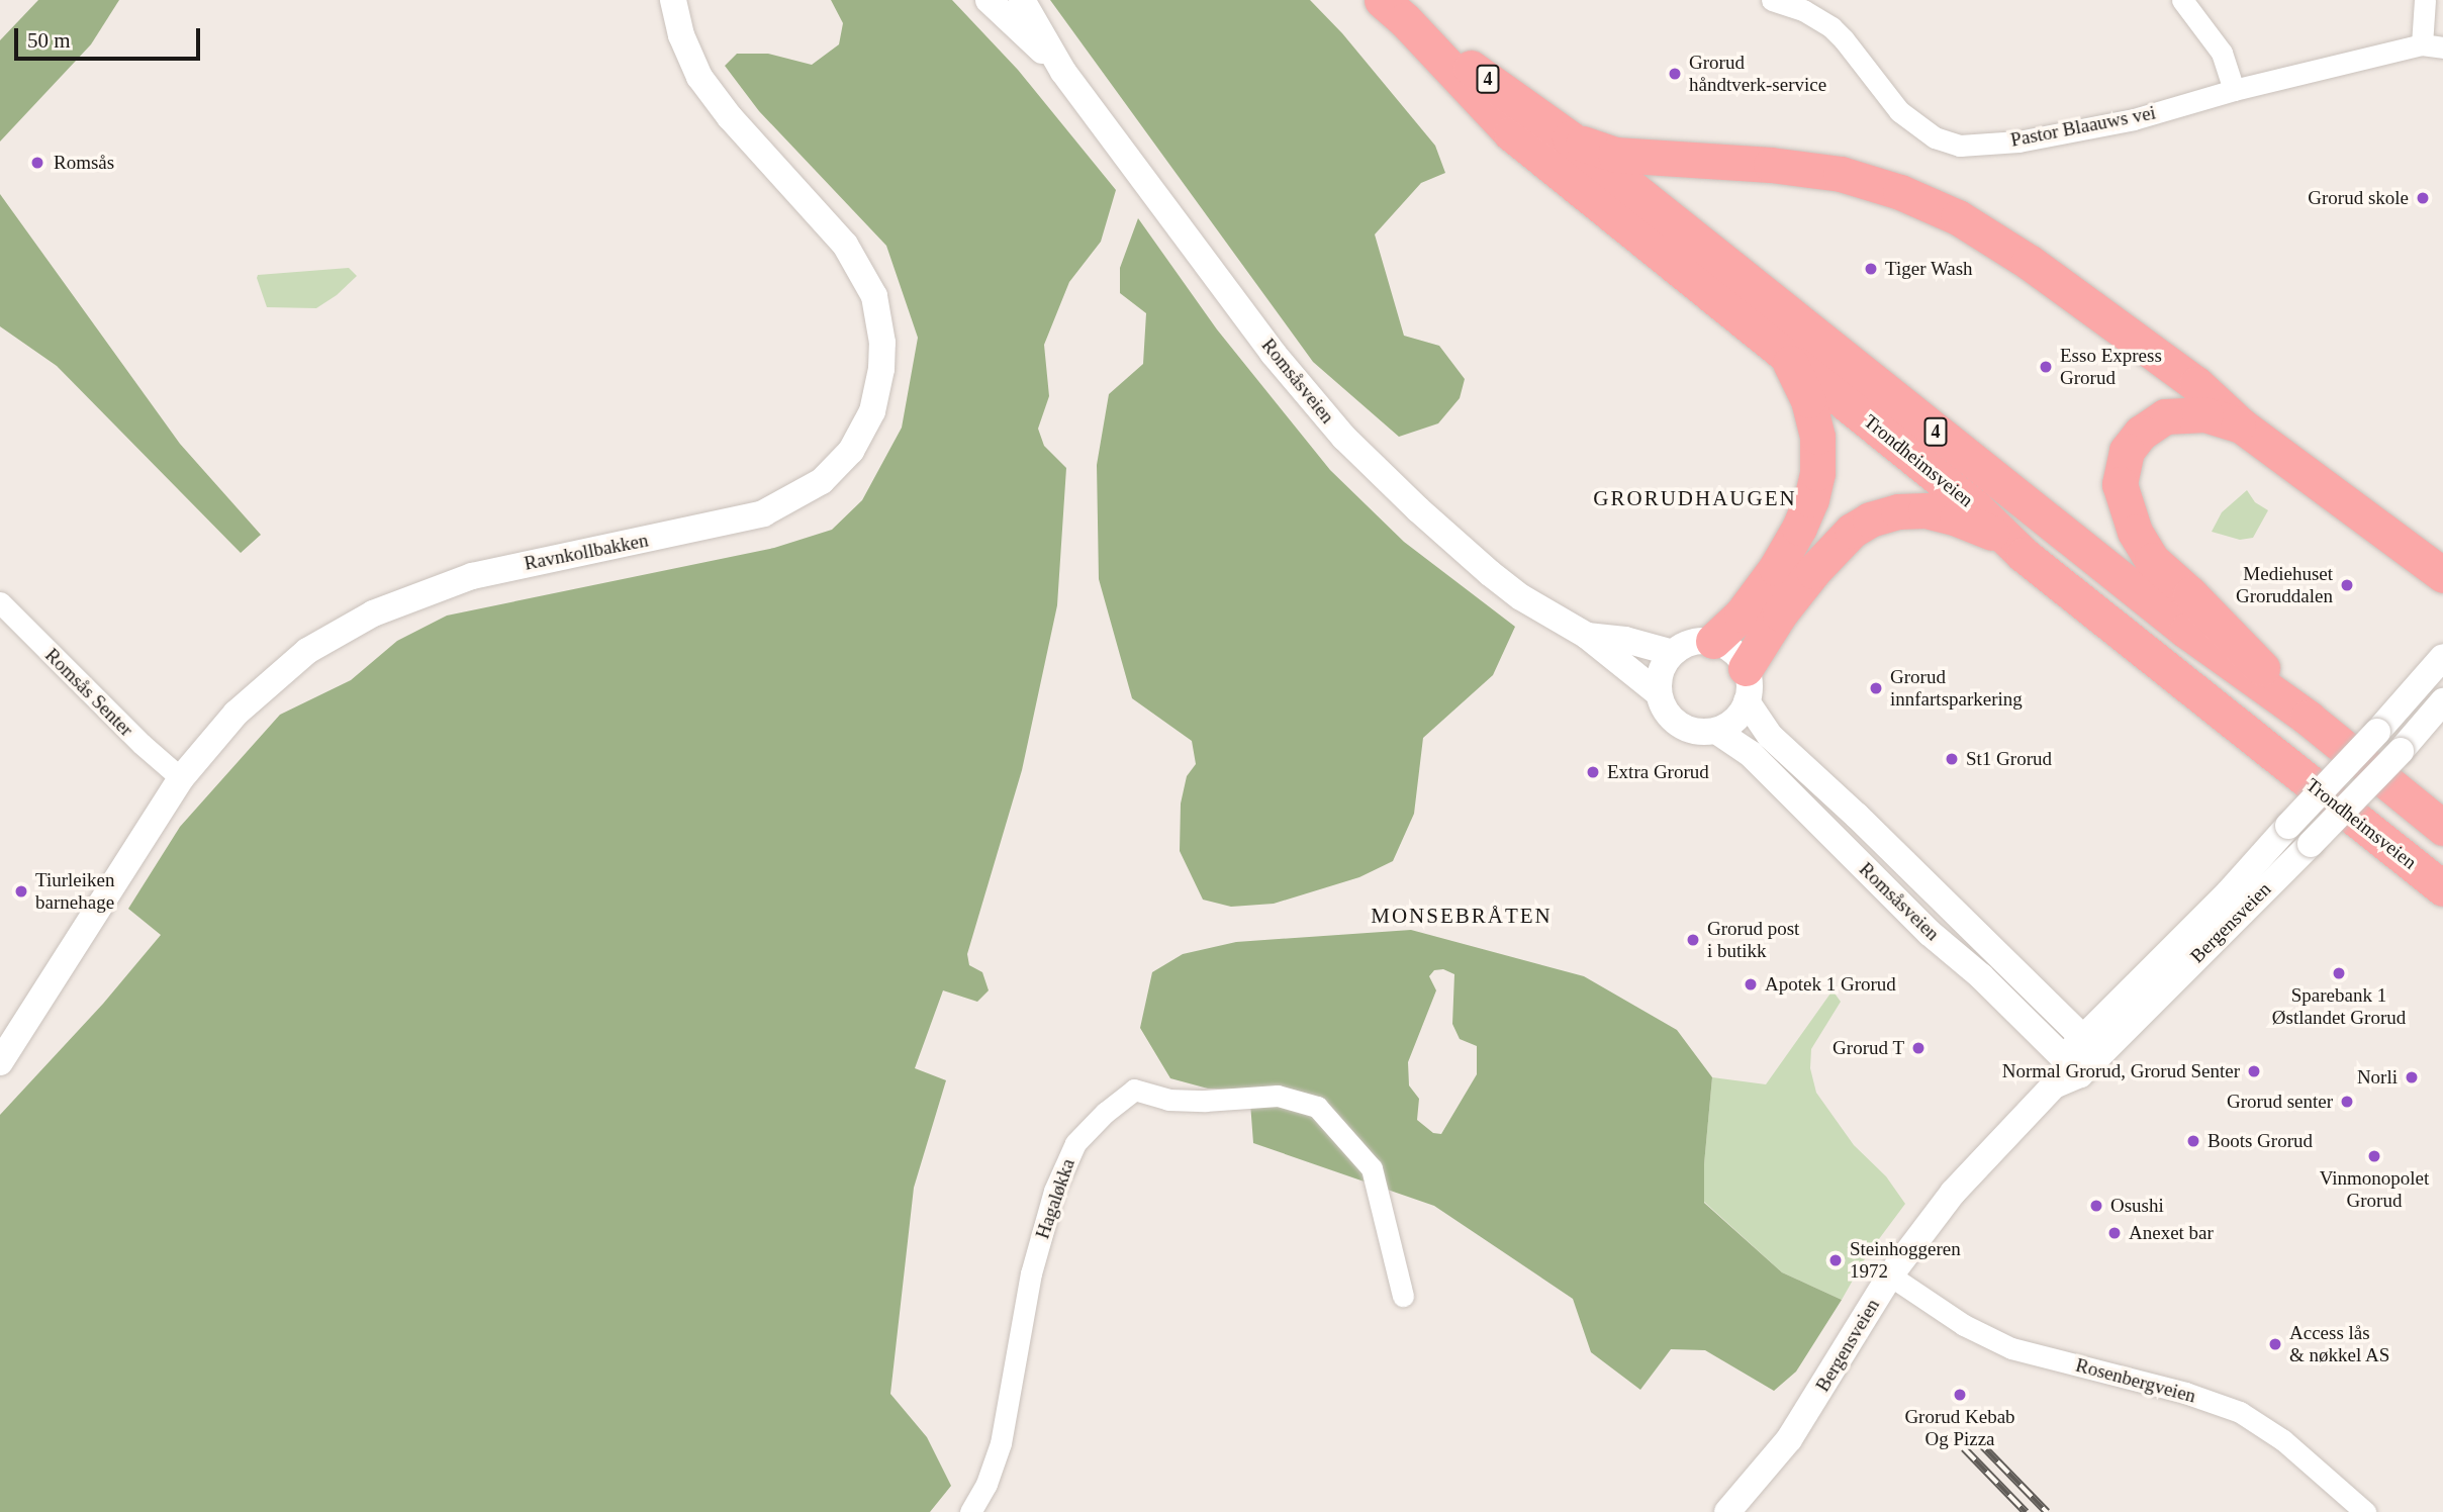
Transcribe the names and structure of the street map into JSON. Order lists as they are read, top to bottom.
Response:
{
  "streets": {
    "highway": ["4", "Trondheimsveien"],
    "street": [
      "Pastor Blaauws vei",
      "Romsåsveien",
      "Ravnkollbakken",
      "Romsås Senter",
      "Bergensveien",
      "Hagaløkka",
      "Rosenbergveien"
    ]
  },
  "crossings": [
    ["Romsåsveien", "Bergensveien"],
    ["Ravnkollbakken", "Romsås Senter"],
    ["Bergensveien", "Rosenbergveien"]
  ],
  "districts": ["GRORUDHAUGEN", "MONSEBRÅTEN"],
  "places": [
    "Grorud håndtverk-service",
    "Romsås",
    "Grorud skole",
    "Tiger Wash",
    "Esso Express Grorud",
    "Mediehuset Groruddalen",
    "Grorud innfartsparkering",
    "St1 Grorud",
    "Extra Grorud",
    "Tiurleiken barnehage",
    "Grorud post i butikk",
    "Sparebank 1 Østlandet Grorud",
    "Apotek 1 Grorud",
    "Grorud T",
    "Normal Grorud, Grorud Senter",
    "Norli",
    "Grorud senter",
    "Boots Grorud",
    "Vinmonopolet Grorud",
    "Osushi",
    "Anexet bar",
    "Steinhoggeren 1972",
    "Access lås & nøkkel AS",
    "Grorud Kebab Og Pizza"
  ],
  "scale_bar": "50 m"
}
